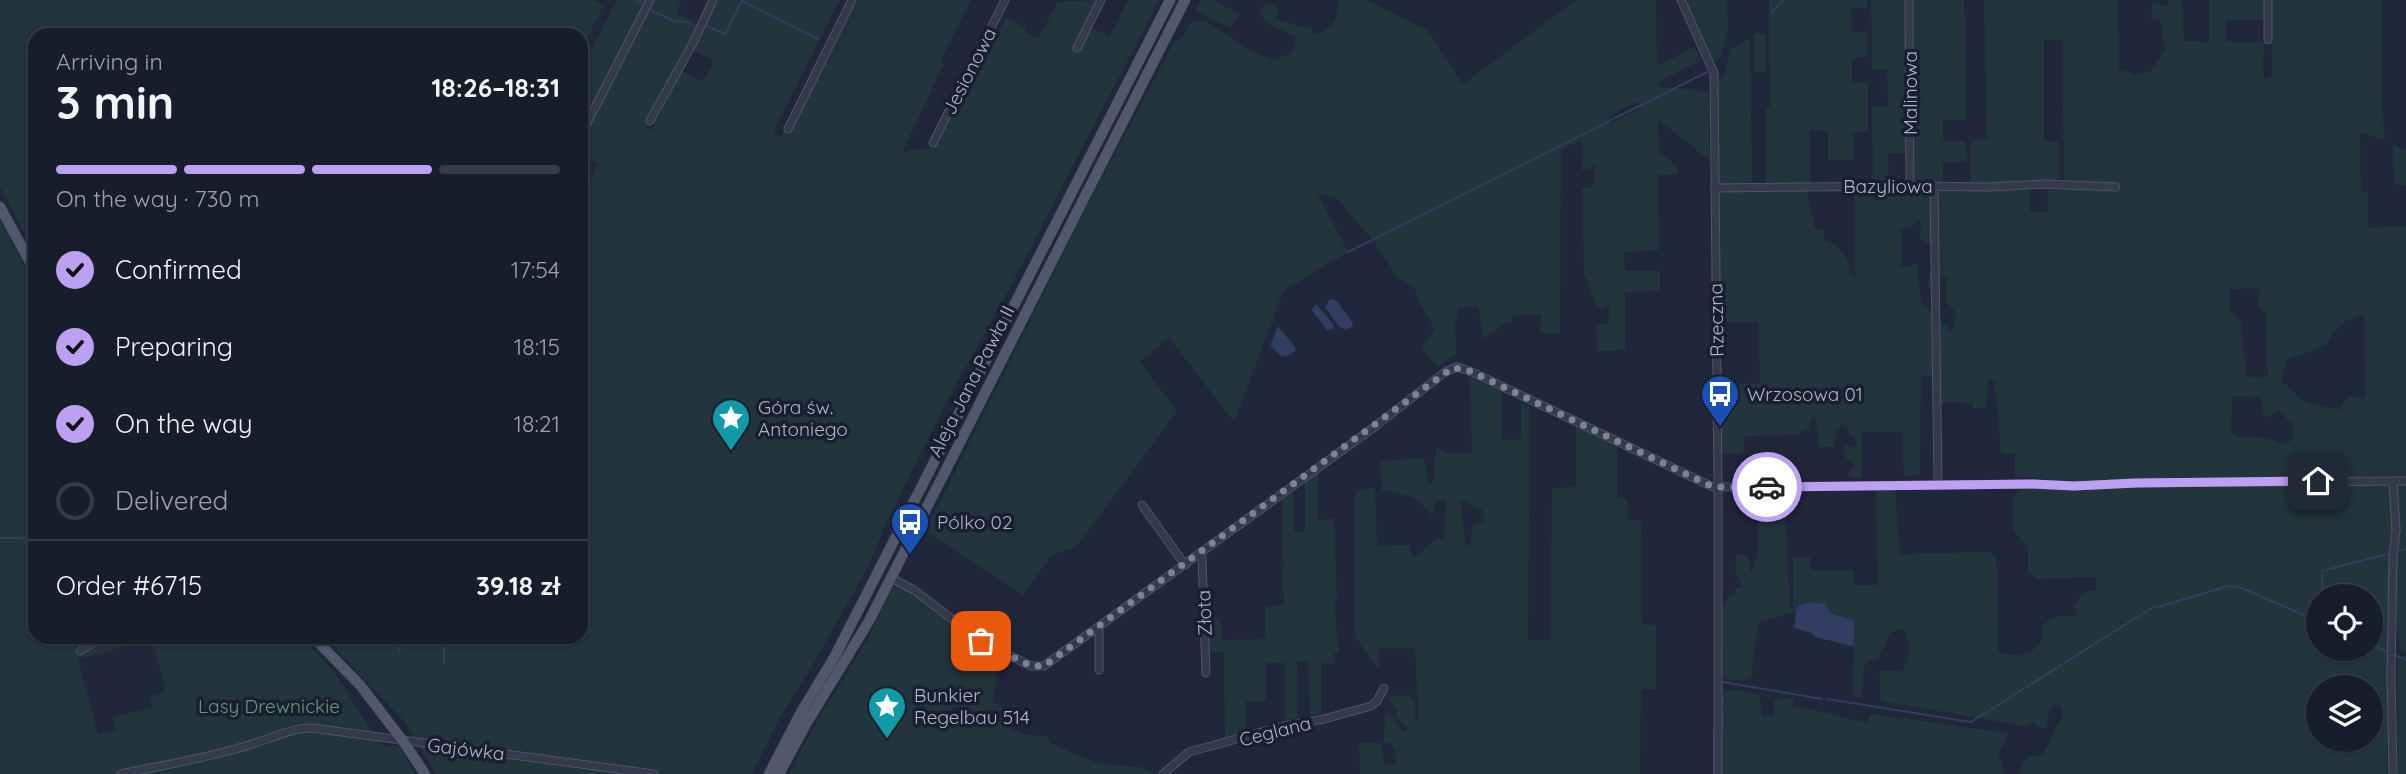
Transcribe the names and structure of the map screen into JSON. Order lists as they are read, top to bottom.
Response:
{
  "streets": {
    "main road": ["Aleja Jana Pawła II"],
    "street": [
      "Jesionowa",
      "Malinowa",
      "Bazyliowa",
      "Rzeczna",
      "Złota",
      "Ceglana",
      "Gajówka"
    ]
  },
  "crossings": [
    ["Malinowa", "Bazyliowa"],
    ["Bazyliowa", "Rzeczna"]
  ],
  "parks": ["Lasy Drewnickie"],
  "places": {
    "bus stop": ["Wrzosowa 01", "Pólko 02"],
    "place": ["Góra św. Antoniego", "Bunkier Regelbau 514"]
  },
  "page": {
    "heading": ["3 min", "Arriving in", "18:26–18:31"],
    "panel": ["Order #6715", "39.18 zł"],
    "bar": "On the way · 730 m",
    "list": [
      ["Confirmed", "17:54"],
      ["Preparing", "18:15"],
      ["On the way", "18:21"],
      "Delivered"
    ]
  }
}
